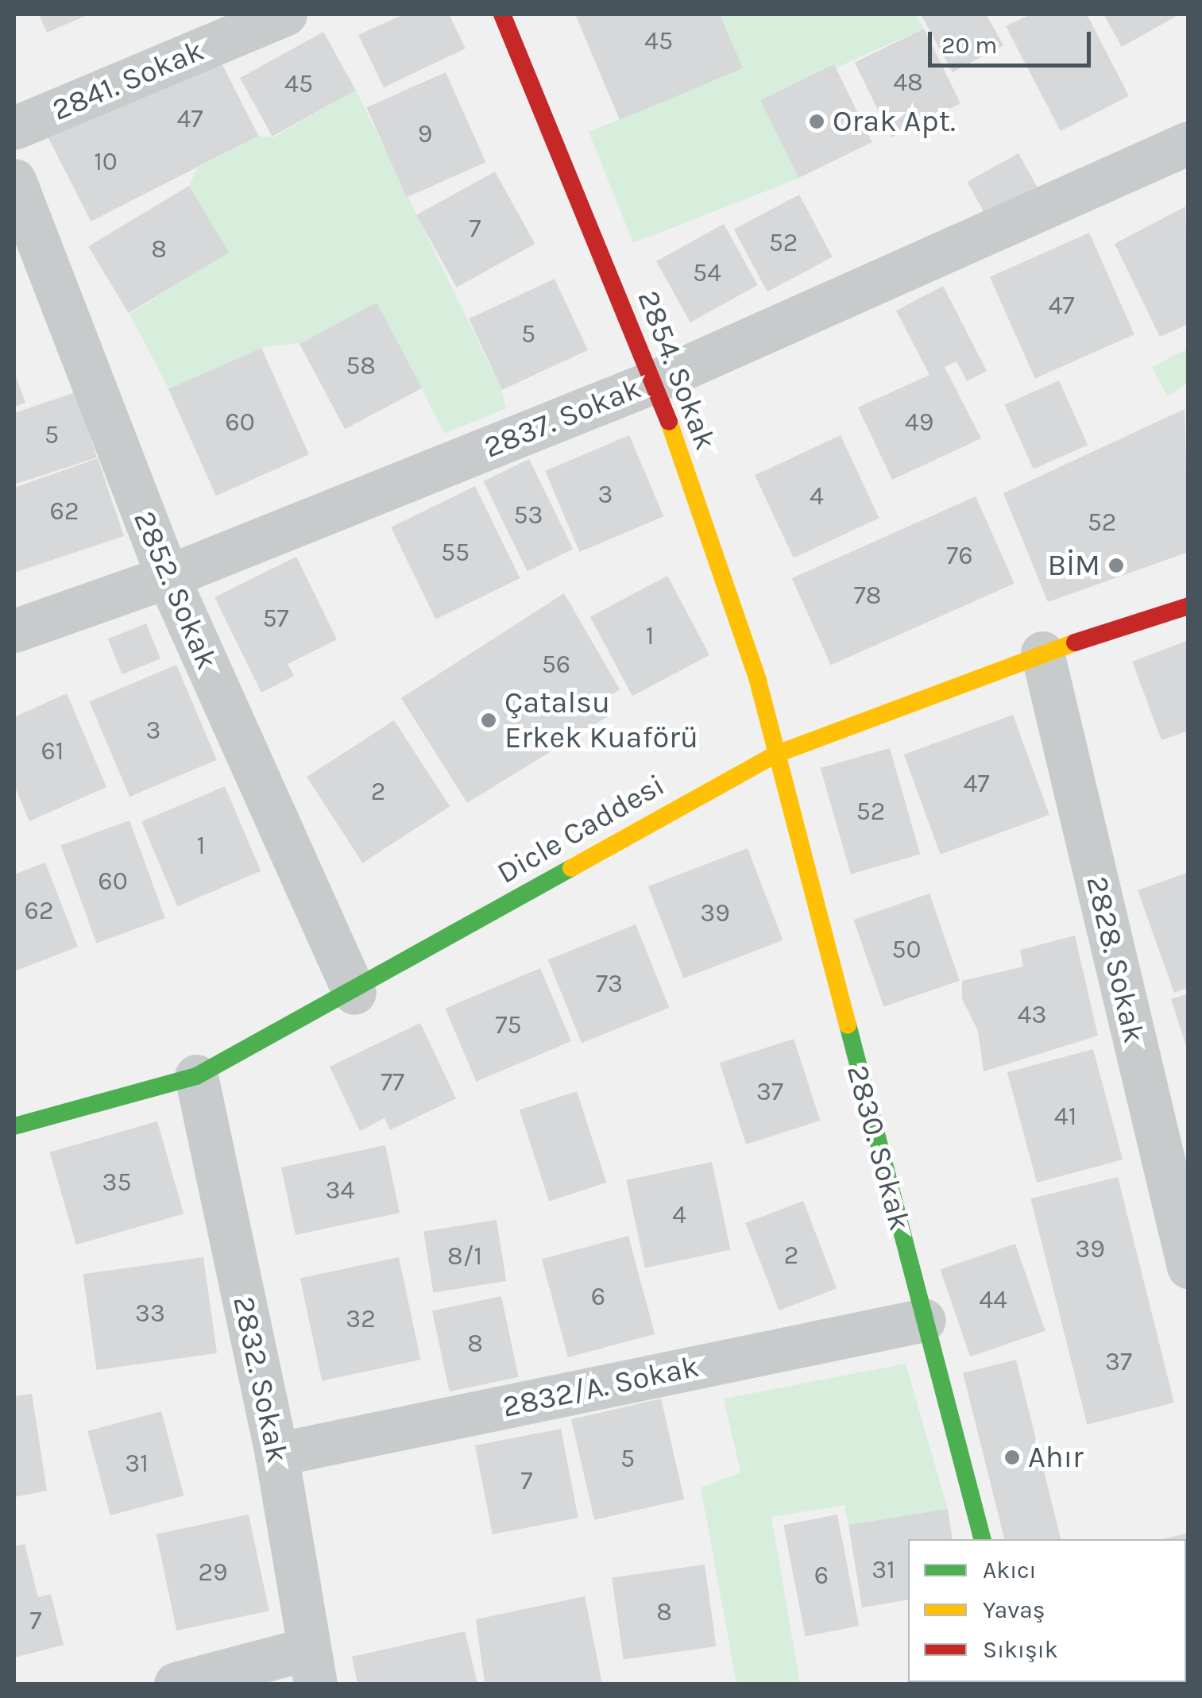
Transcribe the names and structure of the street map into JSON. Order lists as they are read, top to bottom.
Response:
{
  "streets": {
    "street": [
      "2841. Sokak",
      "2854. Sokak",
      "2837. Sokak",
      "2852. Sokak",
      "Dicle Caddesi",
      "2828. Sokak",
      "2830. Sokak",
      "2832. Sokak",
      "2832/A. Sokak"
    ]
  },
  "crossings": [
    ["2854. Sokak", "2837. Sokak"],
    ["2854. Sokak", "Dicle Caddesi"],
    ["2854. Sokak", "2830. Sokak"],
    ["2837. Sokak", "2852. Sokak"],
    ["2852. Sokak", "Dicle Caddesi"],
    ["Dicle Caddesi", "2828. Sokak"],
    ["Dicle Caddesi", "2830. Sokak"],
    ["Dicle Caddesi", "2832. Sokak"],
    ["2830. Sokak", "2832/A. Sokak"],
    ["2832. Sokak", "2832/A. Sokak"]
  ],
  "places": [
    "Orak Apt.",
    "BİM",
    "Çatalsu Erkek Kuaförü",
    "Ahır"
  ],
  "house_numbers": [
    "45",
    "48",
    "45",
    "47",
    "9",
    "10",
    "7",
    "52",
    "8",
    "54",
    "47",
    "5",
    "58",
    "60",
    "49",
    "5",
    "3",
    "4",
    "62",
    "53",
    "52",
    "55",
    "76",
    "78",
    "57",
    "1",
    "56",
    "3",
    "61",
    "47",
    "2",
    "52",
    "1",
    "60",
    "62",
    "39",
    "50",
    "73",
    "43",
    "75",
    "77",
    "37",
    "41",
    "35",
    "34",
    "4",
    "39",
    "2",
    "8/1",
    "6",
    "44",
    "33",
    "32",
    "8",
    "37",
    "5",
    "31",
    "7",
    "31",
    "29",
    "6",
    "8",
    "7"
  ],
  "legend": ["Akıcı", "Yavaş", "Sıkışık"],
  "scale_bar": "20 m"
}
